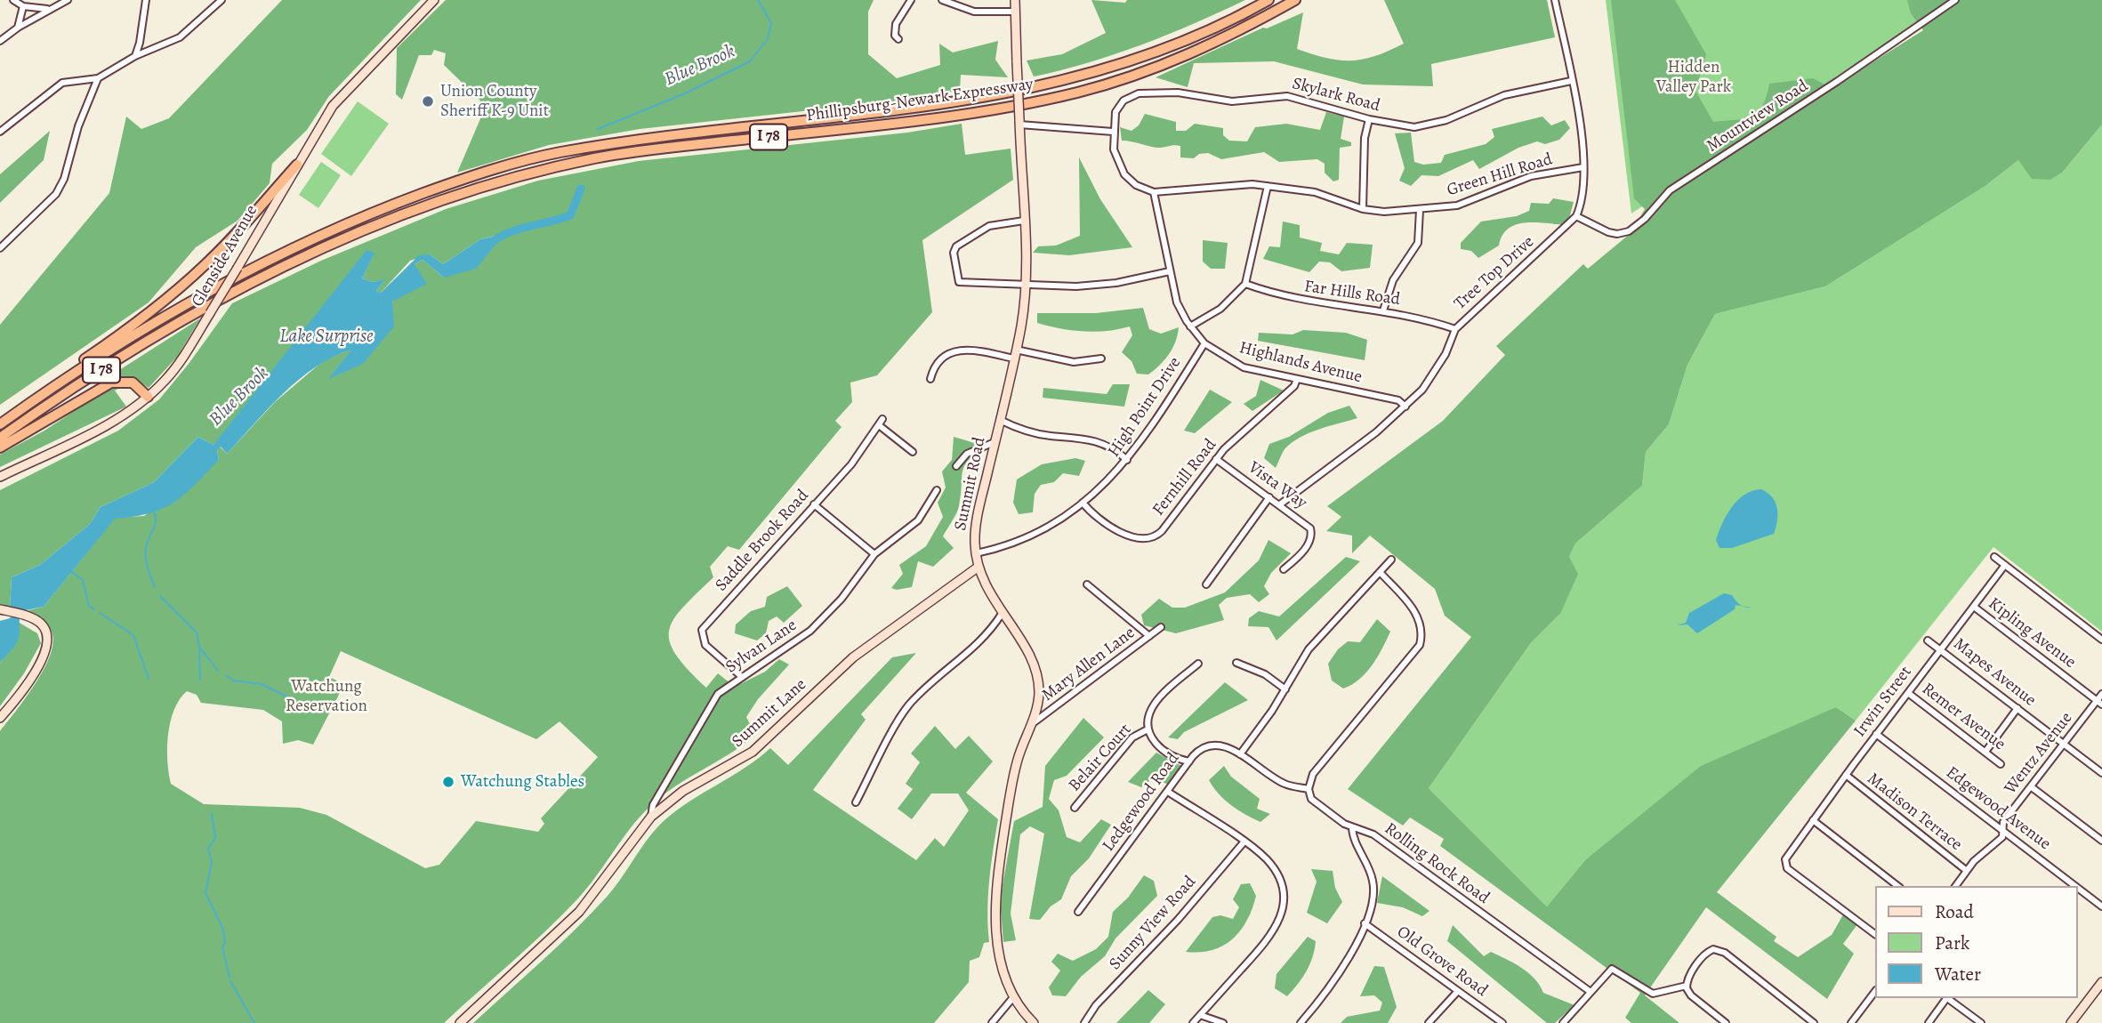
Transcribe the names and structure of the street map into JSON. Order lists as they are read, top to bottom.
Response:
{
  "streets": {
    "highway": ["Phillipsburg-Newark Expressway", "I 78"],
    "main road": ["Glenside Avenue", "Summit Road", "Summit Lane"],
    "street": [
      "Skylark Road",
      "Mountview Road",
      "Green Hill Road",
      "Tree Top Drive",
      "Far Hills Road",
      "Highlands Avenue",
      "High Point Drive",
      "Fernhill Road",
      "Vista Way",
      "Saddle Brook Road",
      "Kipling Avenue",
      "Sylvan Lane",
      "Mary Allen Lane",
      "Mapes Avenue",
      "Irwin Street",
      "Remer Avenue",
      "Wentz Avenue",
      "Belair Court",
      "Ledgewood Road",
      "Edgewood Avenue",
      "Madison Terrace",
      "Rolling Rock Road",
      "Sunny View Road",
      "Old Grove Road"
    ]
  },
  "crossings": [
    ["Mountview Road", "Tree Top Drive"],
    ["Green Hill Road", "Highlands Avenue"],
    ["Tree Top Drive", "Far Hills Road"],
    ["Tree Top Drive", "Highlands Avenue"],
    ["Tree Top Drive", "Vista Way"],
    ["Highlands Avenue", "High Point Drive"],
    ["Highlands Avenue", "Fernhill Road"],
    ["High Point Drive", "Fernhill Road"],
    ["High Point Drive", "Summit Road"],
    ["Fernhill Road", "Vista Way"],
    ["Summit Road", "Mary Allen Lane"],
    ["Summit Road", "Summit Lane"],
    ["Saddle Brook Road", "Sylvan Lane"],
    ["Kipling Avenue", "Irwin Street"],
    ["Kipling Avenue", "Wentz Avenue"],
    ["Sylvan Lane", "Summit Lane"],
    ["Mapes Avenue", "Irwin Street"],
    ["Mapes Avenue", "Wentz Avenue"],
    ["Irwin Street", "Remer Avenue"],
    ["Irwin Street", "Edgewood Avenue"],
    ["Irwin Street", "Madison Terrace"],
    ["Wentz Avenue", "Edgewood Avenue"],
    ["Wentz Avenue", "Madison Terrace"],
    ["Ledgewood Road", "Rolling Rock Road"]
  ],
  "water": ["Blue Brook", "Lake Surprise"],
  "parks": ["Hidden Valley Park", "Watchung Reservation"],
  "places": ["Union County Sheriff K-9 Unit", "Watchung Stables"],
  "legend": ["Road", "Park", "Water"]
}
